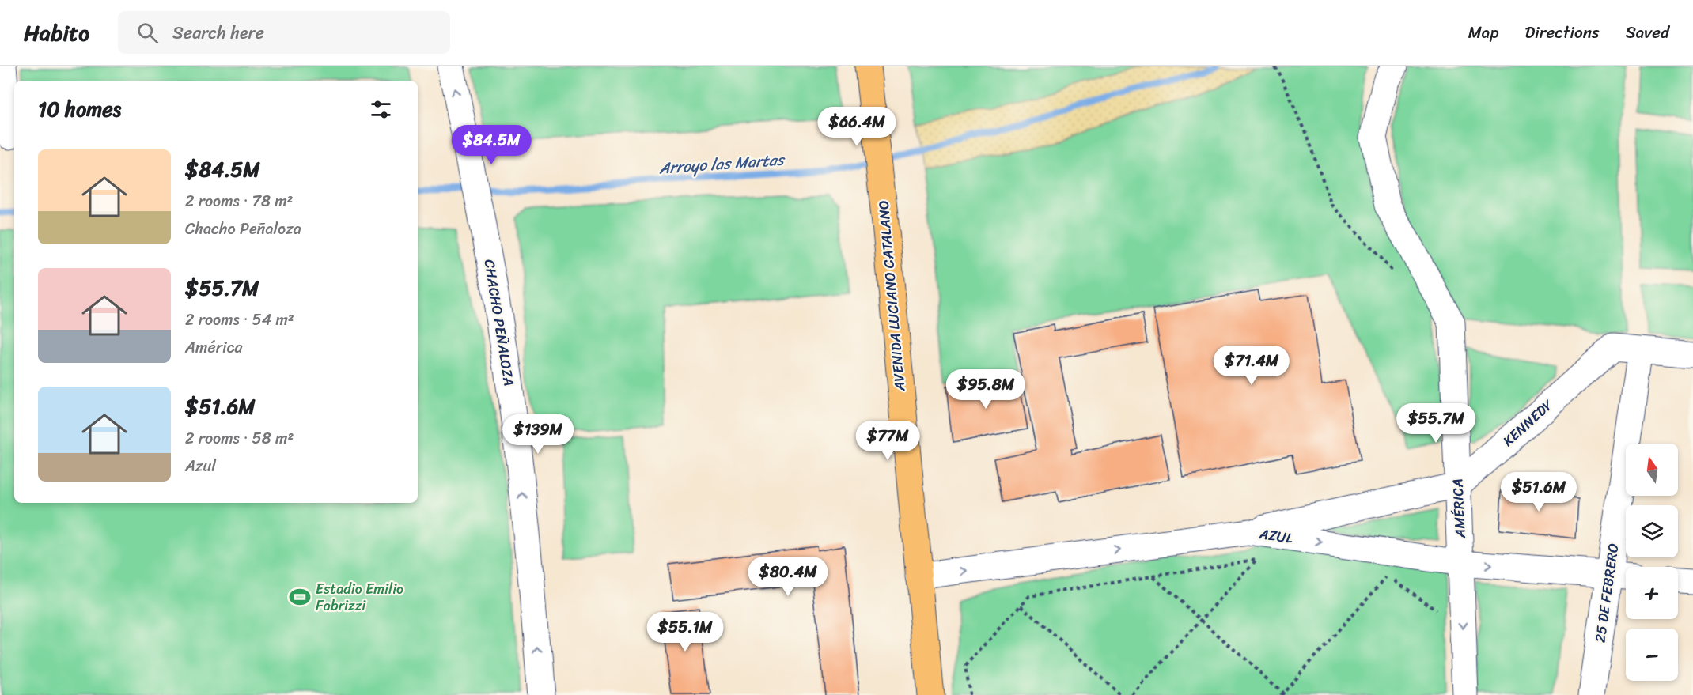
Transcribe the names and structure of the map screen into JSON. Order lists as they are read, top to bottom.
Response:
{
  "streets": {
    "main road": ["AVENIDA LUCIANO CATALANO"],
    "street": [
      "CHACHO PEÑALOZA",
      "KENNEDY",
      "AMÉRICA",
      "AZUL",
      "25 DE FEBRERO"
    ]
  },
  "crossings": [
    ["AVENIDA LUCIANO CATALANO", "AZUL"],
    ["KENNEDY", "AMÉRICA"],
    ["KENNEDY", "AZUL"],
    ["KENNEDY", "25 DE FEBRERO"],
    ["AMÉRICA", "AZUL"],
    ["AZUL", "25 DE FEBRERO"]
  ],
  "one_way": ["CHACHO PEÑALOZA", "AZUL"],
  "water": ["Arroyo las Martas"],
  "places": {
    "sports": ["Estadio Emilio Fabrizzi"]
  },
  "north": "top",
  "page": {
    "header": "Habito",
    "search": "Search here",
    "nav": ["Map", "Directions", "Saved"],
    "heading": "10 homes",
    "price": [
      "$66.4M",
      "$84.5M",
      "$71.4M",
      "$95.8M",
      "$55.7M",
      "$139M",
      "$77M",
      "$51.6M",
      "$80.4M",
      "$55.1M"
    ],
    "list": [
      {
        "name": "$84.5M",
        "note": "2 rooms · 78 m² · Chacho Peñaloza"
      },
      {
        "name": "$55.7M",
        "note": "2 rooms · 54 m² · América"
      },
      {
        "name": "$51.6M",
        "note": "2 rooms · 58 m² · Azul"
      }
    ],
    "map_buttons": ["+", "−"]
  }
}
